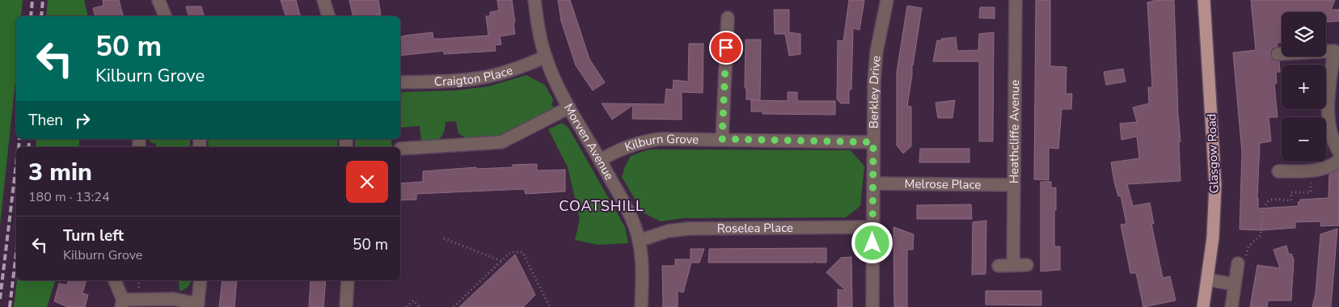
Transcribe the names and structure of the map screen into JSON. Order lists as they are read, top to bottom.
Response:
{
  "streets": {
    "main road": ["Glasgow Road"],
    "street": [
      "Craigton Place",
      "Berkley Drive",
      "Heathcliffe Avenue",
      "Morven Avenue",
      "Kilburn Grove",
      "Melrose Place",
      "Roselea Place"
    ]
  },
  "crossings": [
    ["Craigton Place", "Morven Avenue"],
    ["Berkley Drive", "Kilburn Grove"],
    ["Berkley Drive", "Melrose Place"],
    ["Berkley Drive", "Roselea Place"],
    ["Heathcliffe Avenue", "Melrose Place"],
    ["Morven Avenue", "Kilburn Grove"],
    ["Morven Avenue", "Roselea Place"]
  ],
  "districts": ["COATSHILL"],
  "page": {
    "map_buttons": ["+", "−"],
    "turn": ["50 m", "Kilburn Grove"],
    "then": "Then",
    "heading": ["3 min", "180 m · 13:24"],
    "list": [
      {
        "name": "Turn left",
        "note": "Kilburn Grove",
        "value": "50 m"
      }
    ]
  }
}
